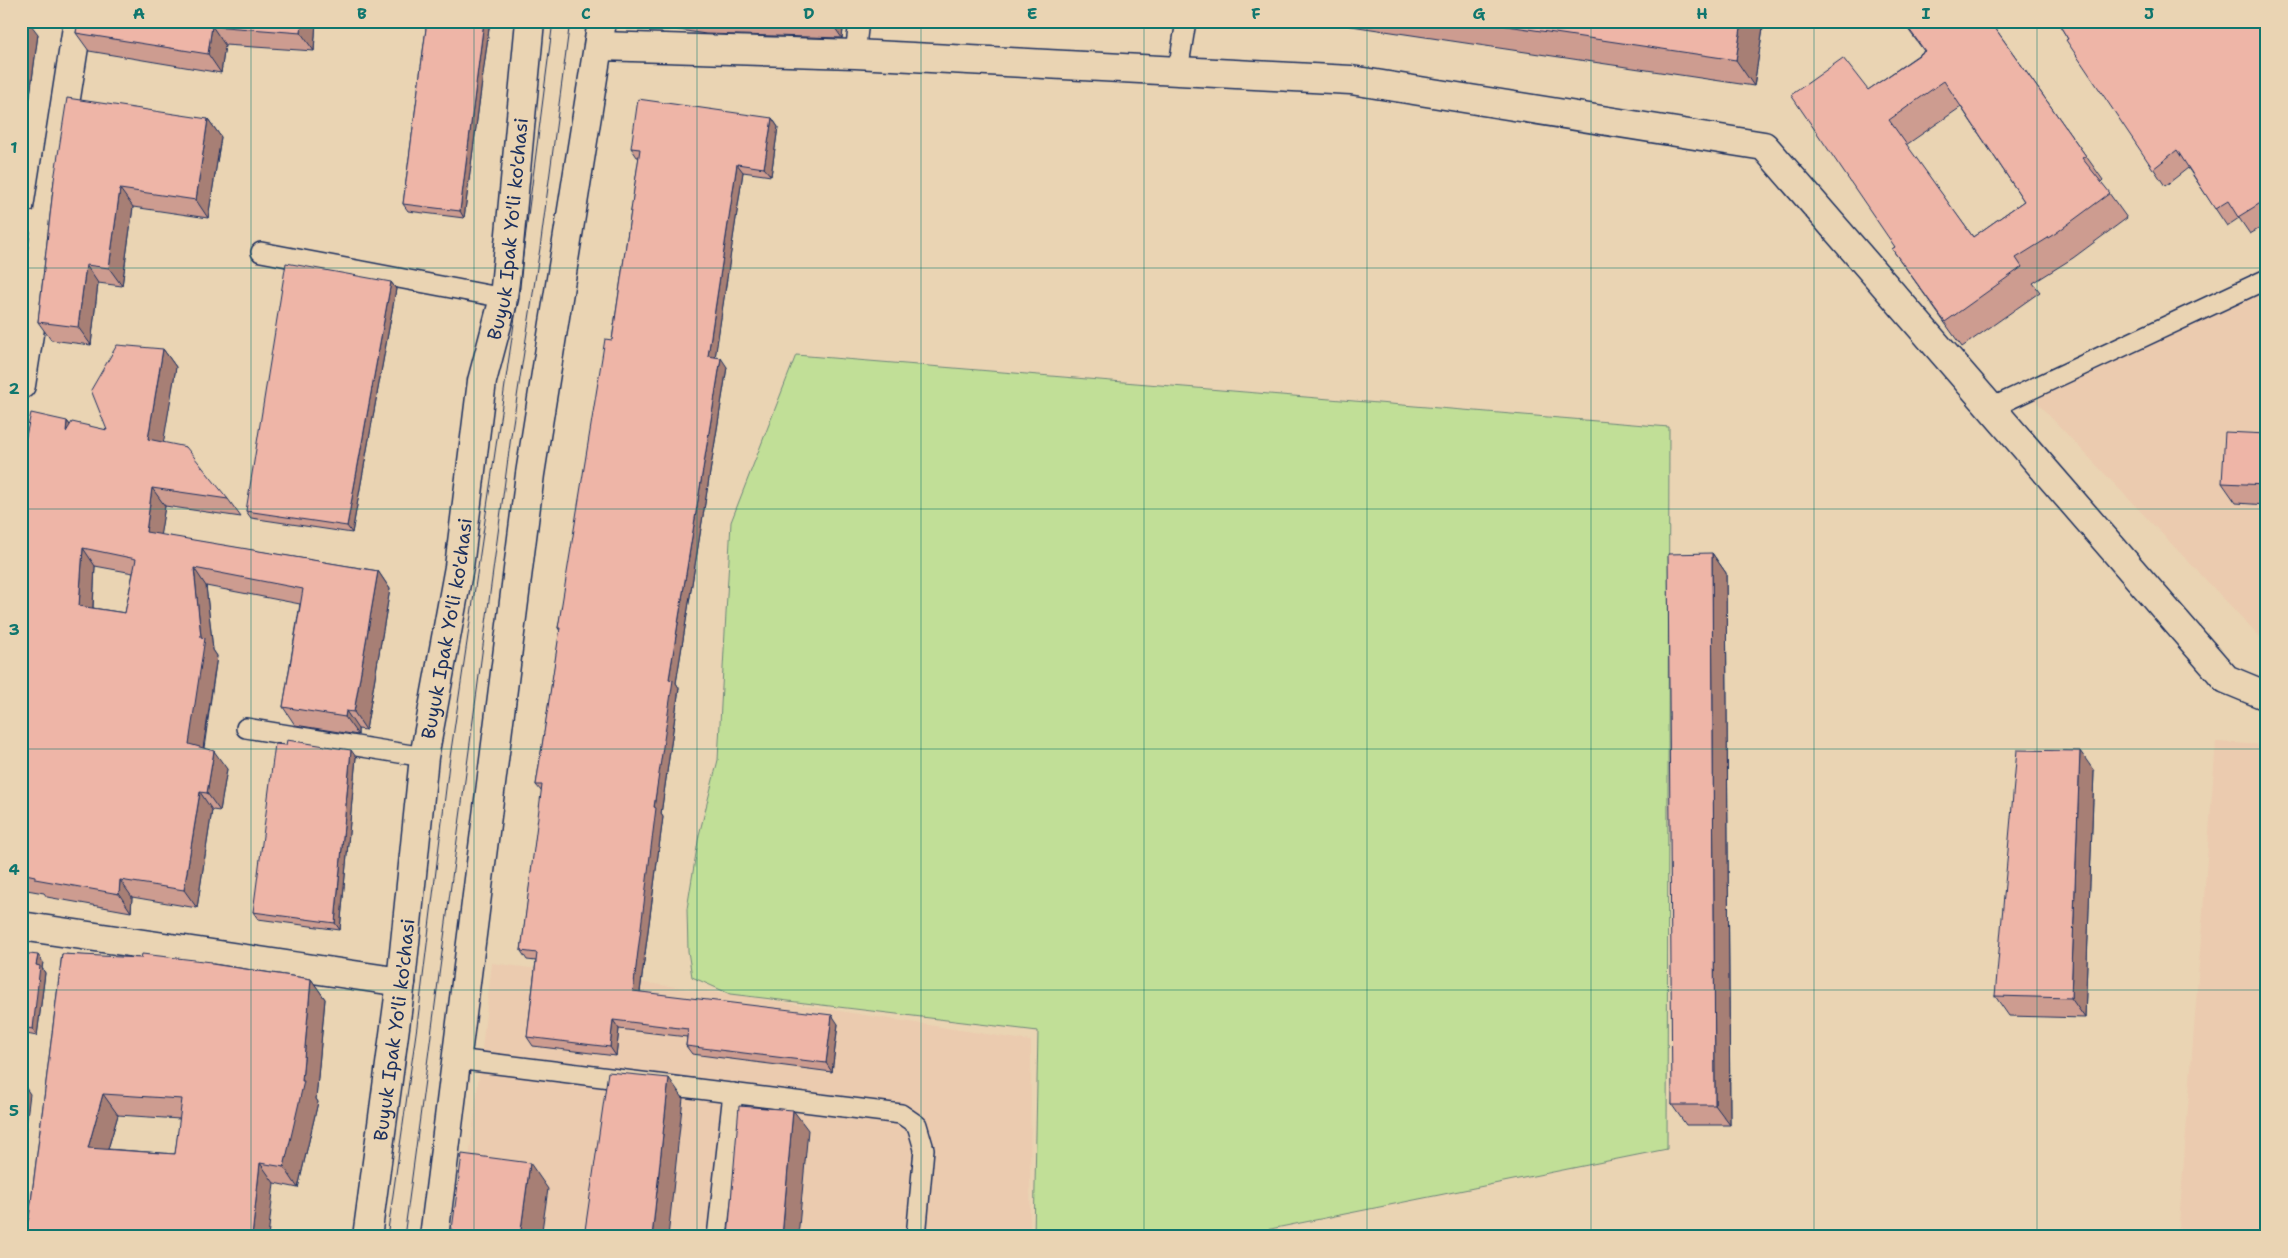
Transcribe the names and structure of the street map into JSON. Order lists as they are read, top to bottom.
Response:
{
  "streets": {
    "street": ["Buyuk Ipak Yo'li ko'chasi"]
  },
  "grid": {
    "columns": [
      "A",
      "B",
      "C",
      "D",
      "E",
      "F",
      "G",
      "H",
      "I",
      "J"
    ],
    "rows": [
      "1",
      "2",
      "3",
      "4",
      "5"
    ]
  }
}
